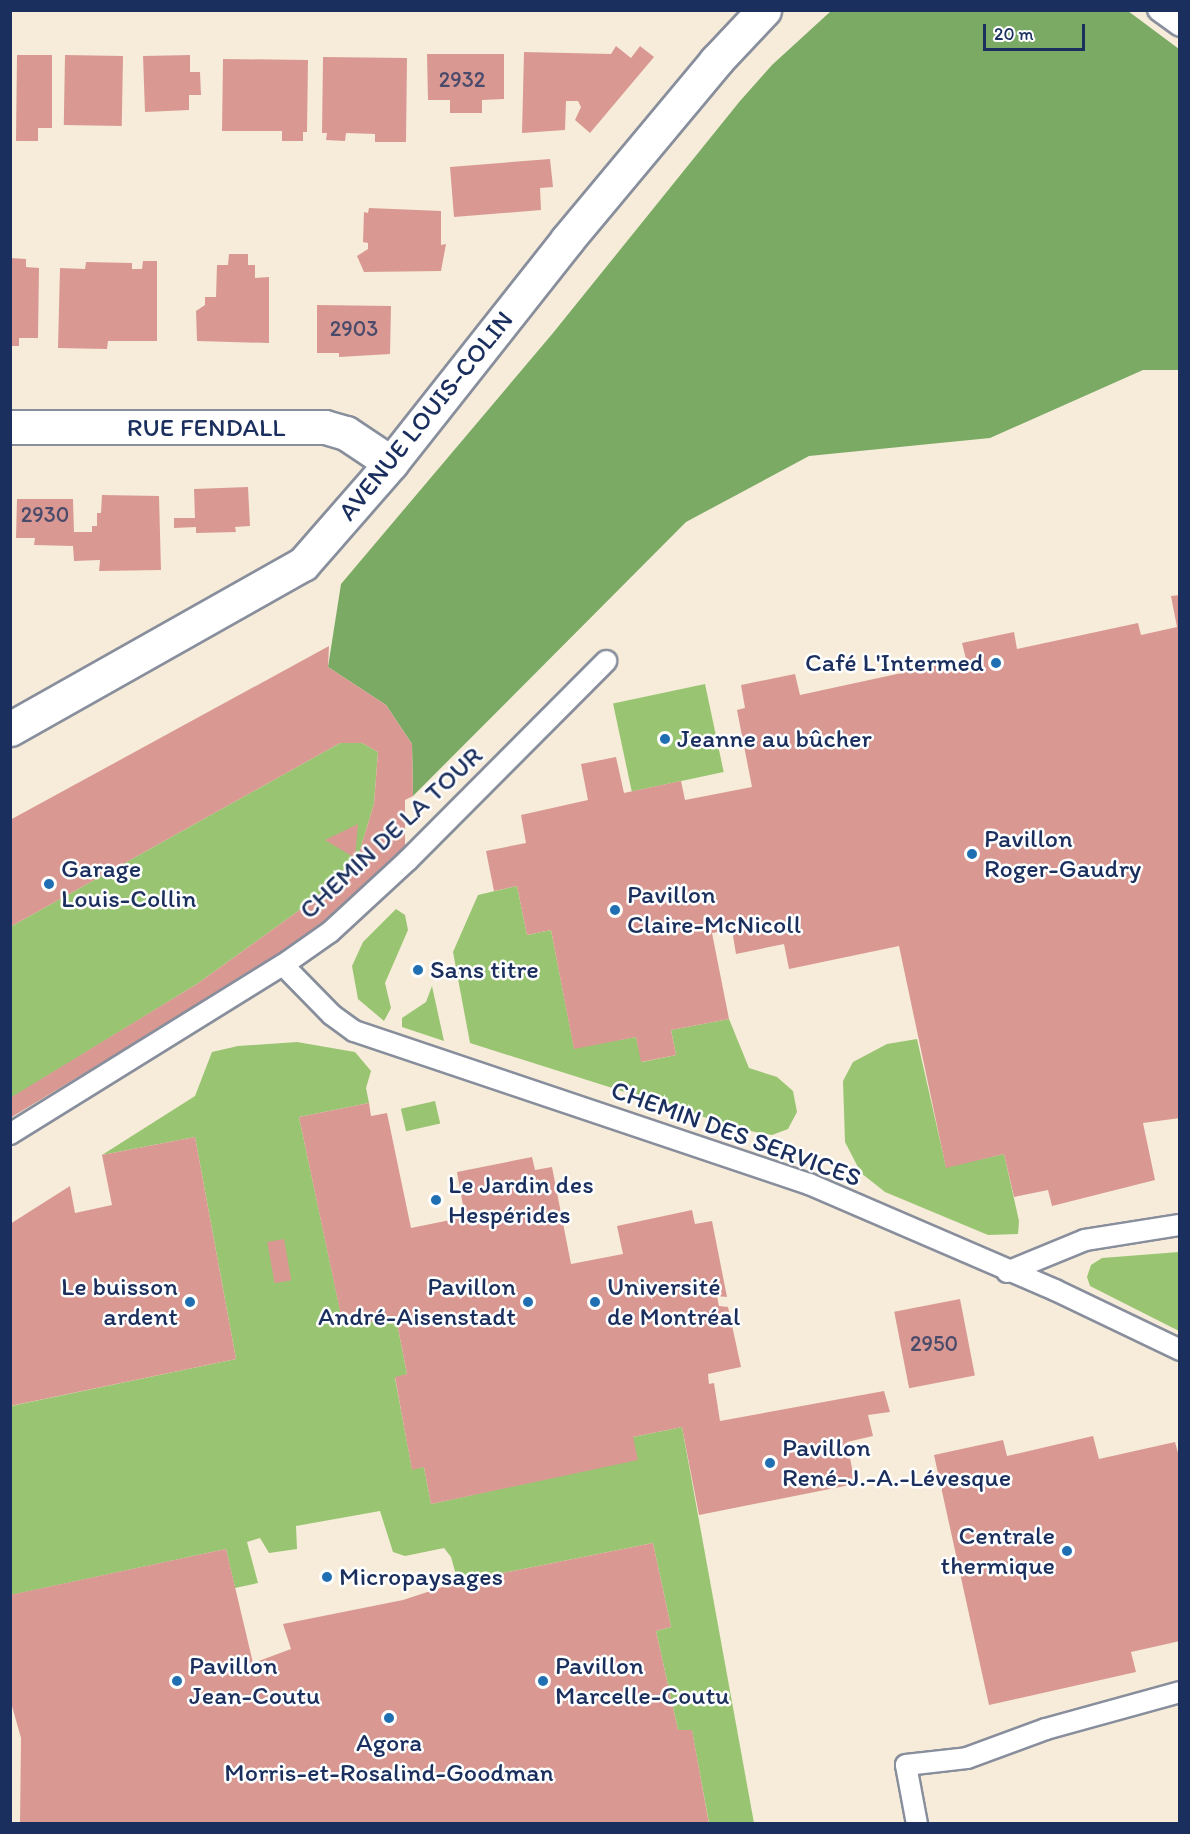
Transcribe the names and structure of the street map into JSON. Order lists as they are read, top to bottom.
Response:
{
  "streets": {
    "street": ["AVENUE LOUIS-COLIN", "RUE FENDALL"],
    "lane": ["CHEMIN DE LA TOUR", "CHEMIN DES SERVICES"]
  },
  "crossings": [
    ["AVENUE LOUIS-COLIN", "RUE FENDALL"],
    ["CHEMIN DE LA TOUR", "CHEMIN DES SERVICES"]
  ],
  "places": [
    "Café L'Intermed",
    "Jeanne au bûcher",
    "Pavillon Roger-Gaudry",
    "Garage Louis-Collin",
    "Pavillon Claire-McNicoll",
    "Sans titre",
    "Le Jardin des Hespérides",
    "Le buisson ardent",
    "Pavillon André-Aisenstadt",
    "Université de Montréal",
    "Pavillon René-J.-A.-Lévesque",
    "Centrale thermique",
    "Micropaysages",
    "Pavillon Jean-Coutu",
    "Pavillon Marcelle-Coutu",
    "Agora Morris-et-Rosalind-Goodman"
  ],
  "house_numbers": [
    "2932",
    "2903",
    "2930",
    "2950"
  ],
  "scale_bar": "20 m"
}
